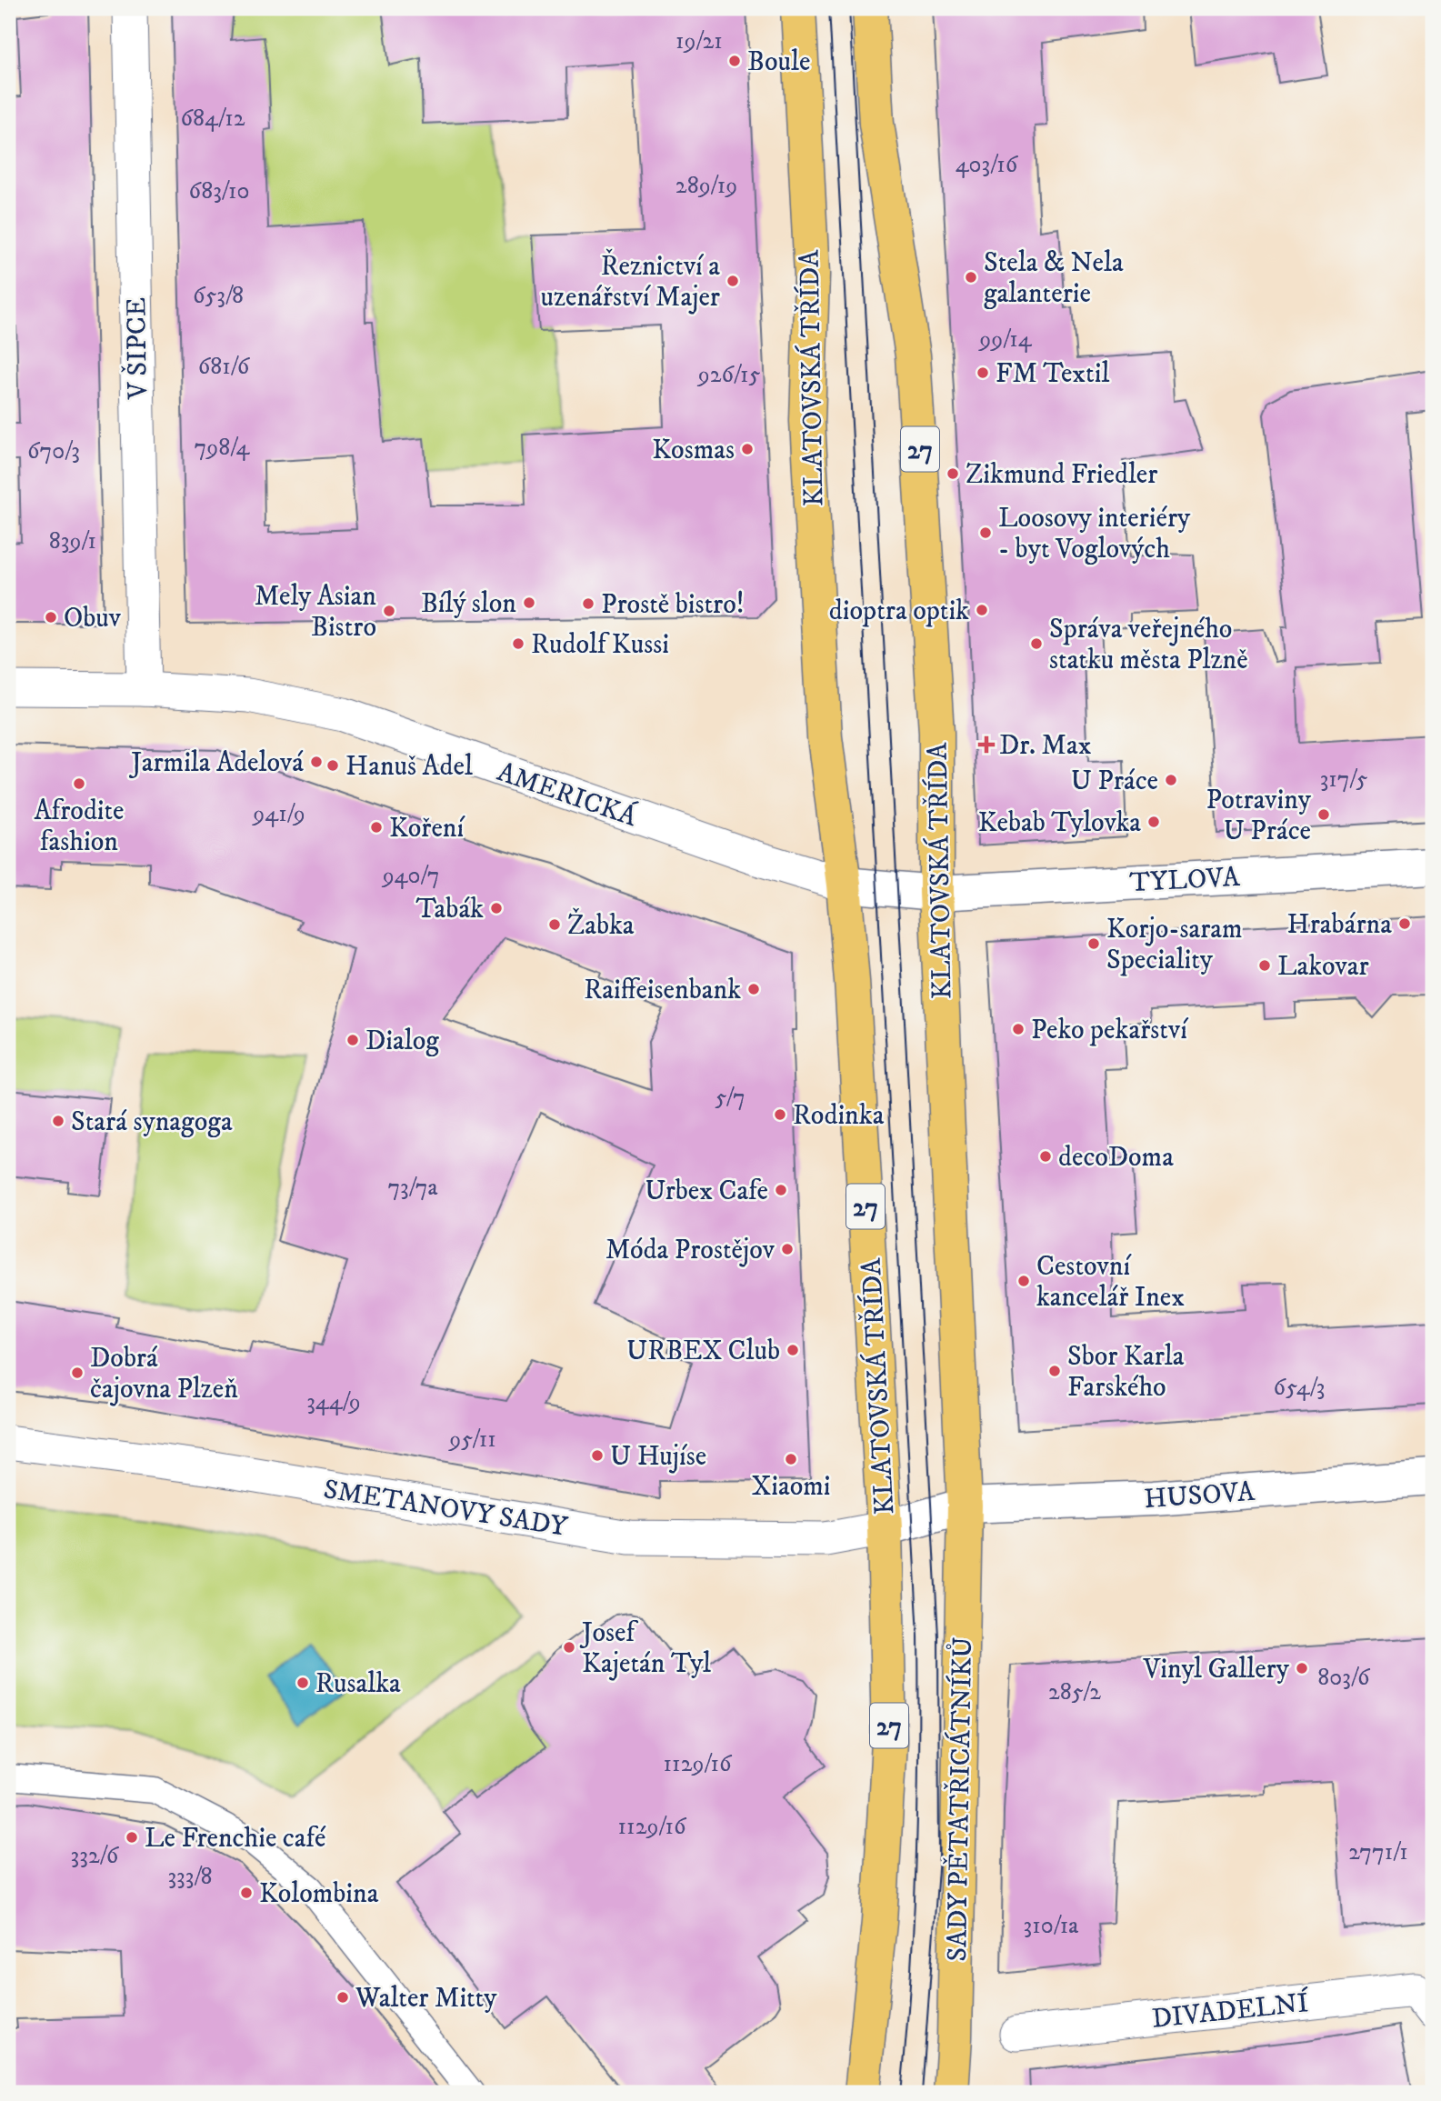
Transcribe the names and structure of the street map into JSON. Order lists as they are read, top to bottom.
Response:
{
  "streets": {
    "main road": ["KLATOVSKÁ TŘÍDA", "27", "SADY PĚTATŘICÁTNÍKŮ"],
    "street": [
      "V ŠIPCE",
      "AMERICKÁ",
      "TYLOVA",
      "HUSOVA",
      "SMETANOVY SADY",
      "DIVADELNÍ"
    ]
  },
  "crossings": [
    ["V ŠIPCE", "AMERICKÁ"],
    ["KLATOVSKÁ TŘÍDA", "27"],
    ["KLATOVSKÁ TŘÍDA", "AMERICKÁ"],
    ["KLATOVSKÁ TŘÍDA", "TYLOVA"],
    ["KLATOVSKÁ TŘÍDA", "HUSOVA"],
    ["KLATOVSKÁ TŘÍDA", "SMETANOVY SADY"],
    ["KLATOVSKÁ TŘÍDA", "SADY PĚTATŘICÁTNÍKŮ"],
    ["27", "SMETANOVY SADY"],
    ["AMERICKÁ", "TYLOVA"],
    ["HUSOVA", "SADY PĚTATŘICÁTNÍKŮ"]
  ],
  "places": {
    "other": [
      "Boule",
      "Stela & Nela galanterie",
      "Řeznictví a uzenářství Majer",
      "FM Textil",
      "Kosmas",
      "Zikmund Friedler",
      "Loosovy interiéry - byt Voglových",
      "Bílý slon",
      "Prostě bistro!",
      "dioptra optik",
      "Mely Asian Bistro",
      "Obuv",
      "Rudolf Kussi",
      "Správa veřejného statku města Plzně",
      "Jarmila Adelová",
      "Hanuš Adel",
      "U Práce",
      "Afrodite fashion",
      "Potraviny U Práce",
      "Kebab Tylovka",
      "Koření",
      "Tabák",
      "Hrabárna",
      "Žabka",
      "Korjo-saram Speciality",
      "Lakovar",
      "Raiffeisenbank",
      "Peko pekařství",
      "Dialog",
      "Rodinka",
      "Stará synagoga",
      "decoDoma",
      "Urbex Cafe",
      "Móda Prostějov",
      "Cestovní kancelář Inex",
      "URBEX Club",
      "Sbor Karla Farského",
      "Dobrá čajovna Plzeň",
      "U Hujíse",
      "Xiaomi",
      "Josef Kajetán Tyl",
      "Vinyl Gallery",
      "Rusalka",
      "Le Frenchie café",
      "Kolombina",
      "Walter Mitty"
    ],
    "health": ["Dr. Max"]
  },
  "house_numbers": [
    "19/21",
    "684/12",
    "403/16",
    "289/19",
    "683/10",
    "653/8",
    "99/14",
    "681/6",
    "926/15",
    "798/4",
    "670/3",
    "839/1",
    "317/5",
    "941/9",
    "940/7",
    "5/7",
    "73/7a",
    "654/3",
    "344/9",
    "95/11",
    "803/6",
    "285/2",
    "1129/16",
    "1129/16",
    "2771/1",
    "332/6",
    "333/8",
    "310/1a"
  ]
}
